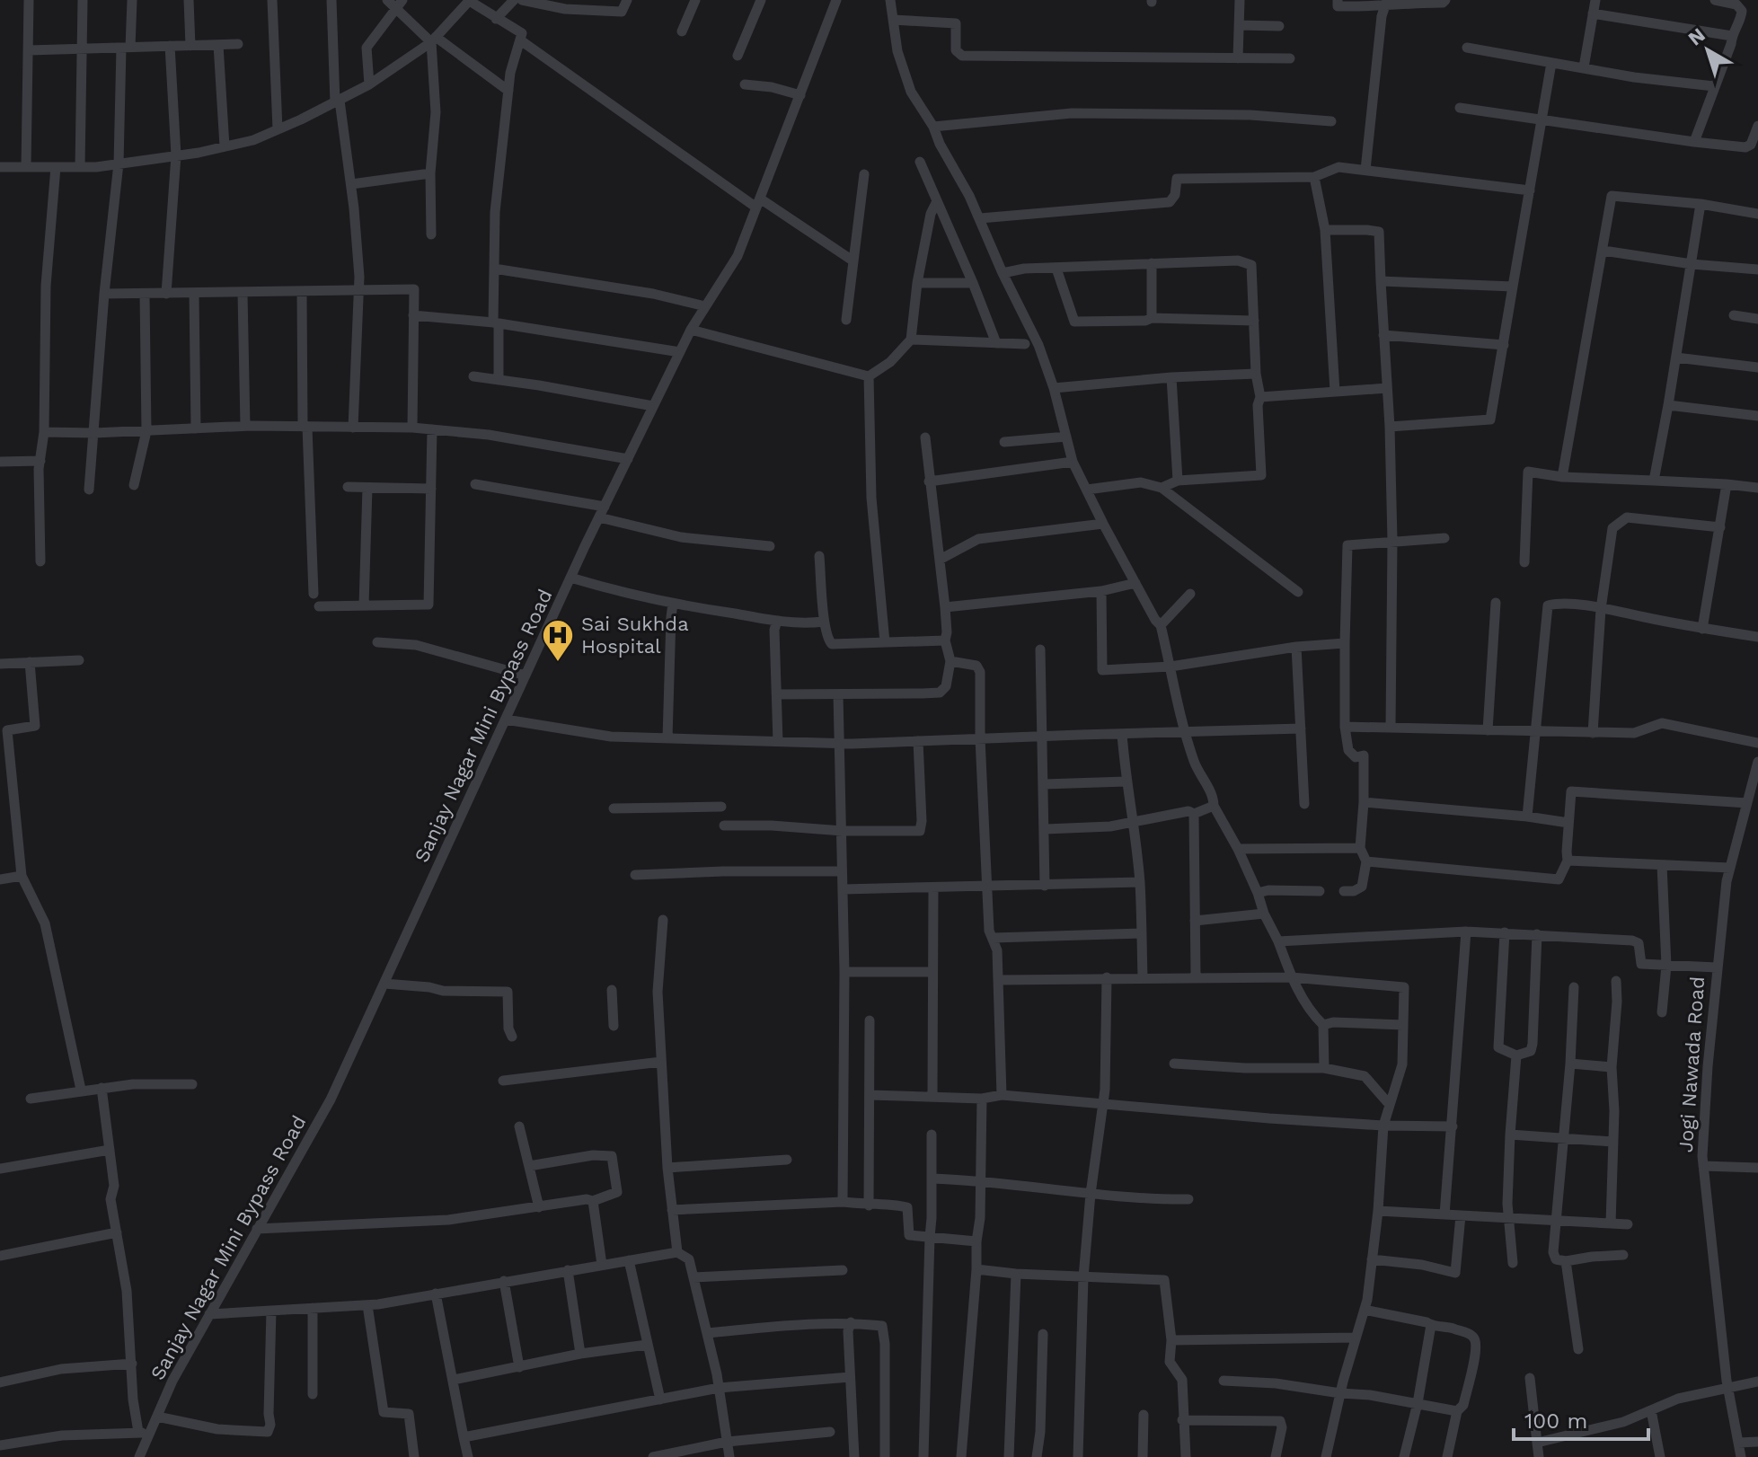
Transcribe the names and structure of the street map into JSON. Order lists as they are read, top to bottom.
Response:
{
  "streets": {
    "street": ["Sanjay Nagar Mini Bypass Road", "Jogi Nawada Road"]
  },
  "places": {
    "hospital": ["Sai Sukhda Hospital"]
  },
  "scale_bar": "100 m",
  "north": "top left"
}
